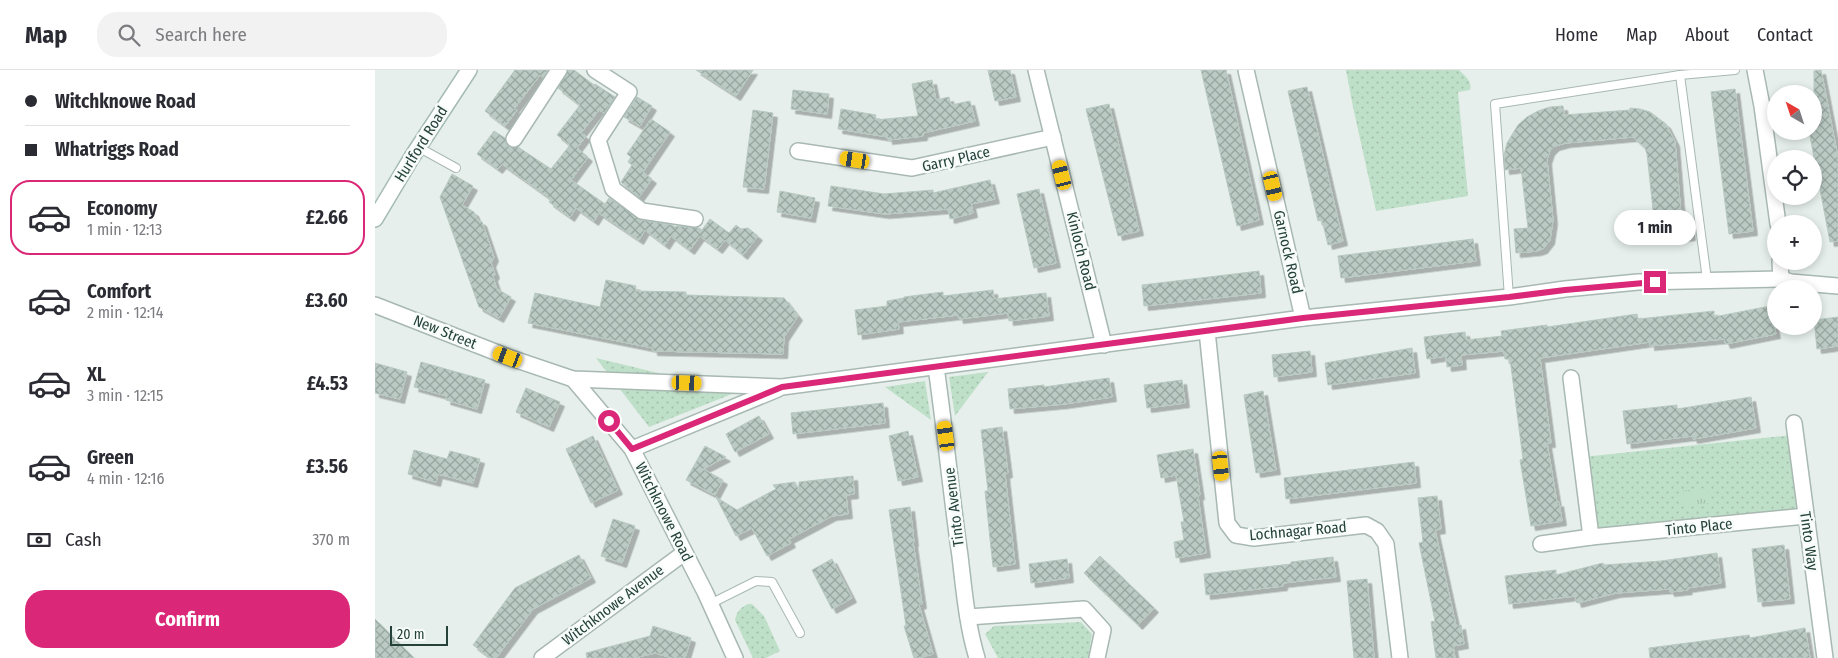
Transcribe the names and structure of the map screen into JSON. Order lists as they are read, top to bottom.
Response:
{
  "streets": {
    "street": [
      "Hurlford Road",
      "Garry Place",
      "Kinloch Road",
      "Garnock Road",
      "New Street",
      "Tinto Avenue",
      "Witchknowe Road",
      "Tinto Place",
      "Lochnagar Road",
      "Tinto Way",
      "Witchknowe Avenue"
    ]
  },
  "crossings": [
    ["Garry Place", "Kinloch Road"],
    ["New Street", "Witchknowe Road"],
    ["Witchknowe Road", "Witchknowe Avenue"],
    ["Tinto Place", "Tinto Way"]
  ],
  "scale_bar": "20 m",
  "north": "top left",
  "page": {
    "header": "Map",
    "search": "Search here",
    "nav": [
      "Home",
      "Map",
      "About",
      "Contact"
    ],
    "banner": ["Witchknowe Road", "Whatriggs Road"],
    "map_buttons": ["+", "−"],
    "list": [
      {
        "name": "Economy",
        "note": "1 min · 12:13",
        "value": "£2.66"
      },
      {
        "name": "Comfort",
        "note": "2 min · 12:14",
        "value": "£3.60"
      },
      {
        "name": "XL",
        "note": "3 min · 12:15",
        "value": "£4.53"
      },
      {
        "name": "Green",
        "note": "4 min · 12:16",
        "value": "£3.56"
      }
    ],
    "bubble": "1 min",
    "pay": ["Cash", "370 m"],
    "buttons": "Confirm",
    "scale": "20 m"
  }
}
